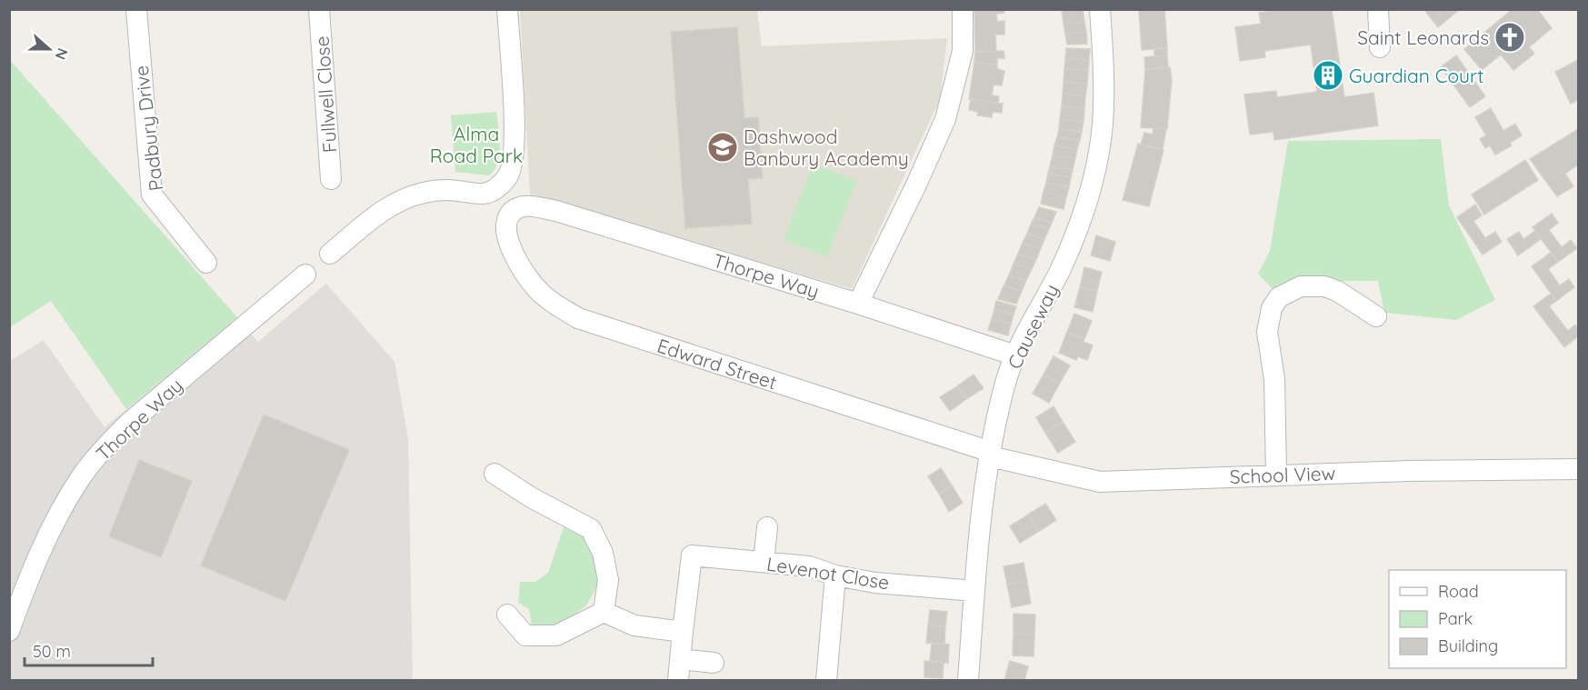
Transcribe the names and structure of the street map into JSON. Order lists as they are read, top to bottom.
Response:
{
  "streets": {
    "street": [
      "Fullwell Close",
      "Padbury Drive",
      "Thorpe Way",
      "Causeway",
      "Edward Street",
      "School View",
      "Levenot Close"
    ]
  },
  "crossings": [
    ["Thorpe Way", "Causeway"],
    ["Thorpe Way", "Edward Street"],
    ["Causeway", "Edward Street"],
    ["Causeway", "School View"],
    ["Causeway", "Levenot Close"],
    ["Edward Street", "School View"]
  ],
  "parks": ["Alma Road Park"],
  "places": {
    "church": ["Saint Leonards"],
    "building": ["Guardian Court"],
    "school or university": ["Dashwood Banbury Academy"]
  },
  "legend": ["Road", "Park", "Building"],
  "scale_bar": "50 m",
  "north": "right"
}
